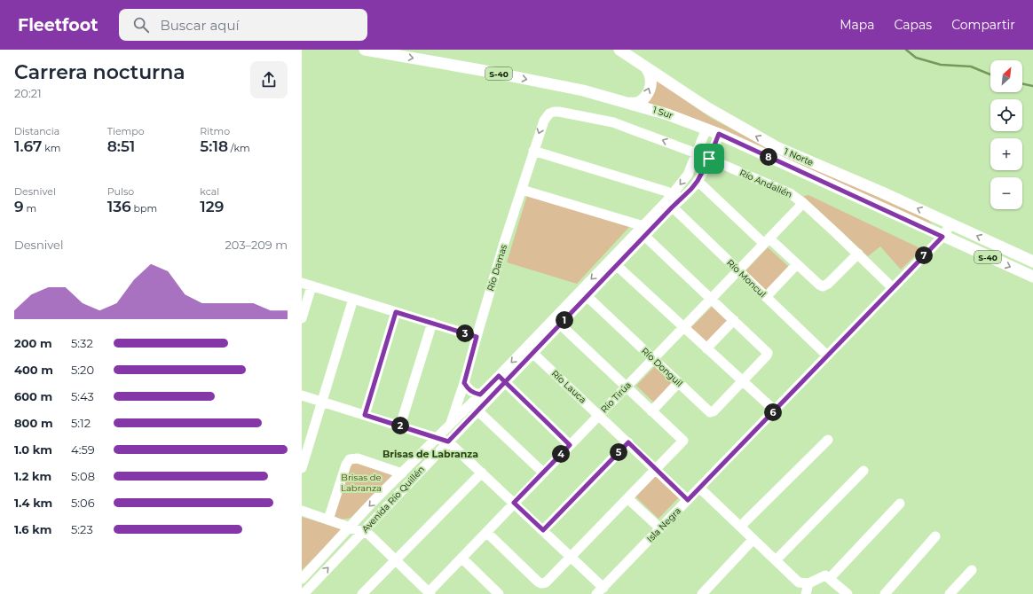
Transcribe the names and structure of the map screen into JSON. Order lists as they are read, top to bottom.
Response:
{
  "streets": {
    "main road": ["S-40", "1 Sur", "1 Norte"],
    "street": [
      "Río Andalién",
      "Río Damas",
      "Río Moncul",
      "Río Donguil",
      "Río Lauca",
      "Río Tirúa",
      "Avenida Río Quillén",
      "Isla Negra"
    ]
  },
  "crossings": [
    ["S-40", "1 Sur"],
    ["S-40", "1 Norte"],
    ["S-40", "Isla Negra"],
    ["1 Sur", "Avenida Río Quillén"],
    ["1 Sur", "Isla Negra"],
    ["1 Norte", "Isla Negra"],
    ["Río Andalién", "Río Damas"],
    ["Río Andalién", "Río Tirúa"],
    ["Río Andalién", "Avenida Río Quillén"],
    ["Río Andalién", "Isla Negra"],
    ["Río Damas", "Avenida Río Quillén"],
    ["Río Moncul", "Río Tirúa"],
    ["Río Moncul", "Avenida Río Quillén"],
    ["Río Moncul", "Isla Negra"],
    ["Río Donguil", "Río Tirúa"],
    ["Río Donguil", "Avenida Río Quillén"],
    ["Río Lauca", "Río Tirúa"],
    ["Río Lauca", "Avenida Río Quillén"],
    ["Río Lauca", "Isla Negra"]
  ],
  "one_way": ["1 Sur", "1 Norte"],
  "districts": ["Brisas de Labranza"],
  "parks": ["Brisas de Labranza"],
  "north": "top right",
  "page": {
    "header": "Fleetfoot",
    "search": "Buscar aquí",
    "nav": ["Mapa", "Capas", "Compartir"],
    "heading": ["Carrera nocturna", "20:21"],
    "map_buttons": ["+", "−"],
    "stats": [
      ["Distancia", "1.67 km"],
      ["Tiempo", "8:51"],
      ["Ritmo", "5:18 /km"],
      ["Desnivel", "9 m"],
      ["Pulso", "136 bpm"],
      ["kcal", "129"]
    ],
    "pins": [
      "8",
      "7",
      "1",
      "3",
      "6",
      "2",
      "5",
      "4"
    ],
    "chart": ["Desnivel", "203–209 m"],
    "list": [
      {
        "name": "200 m",
        "note": "5:32"
      },
      {
        "name": "400 m",
        "note": "5:20"
      },
      {
        "name": "600 m",
        "note": "5:43"
      },
      {
        "name": "800 m",
        "note": "5:12"
      },
      {
        "name": "1.0 km",
        "note": "4:59"
      },
      {
        "name": "1.2 km",
        "note": "5:08"
      },
      {
        "name": "1.4 km",
        "note": "5:06"
      },
      {
        "name": "1.6 km",
        "note": "5:23"
      }
    ]
  }
}
